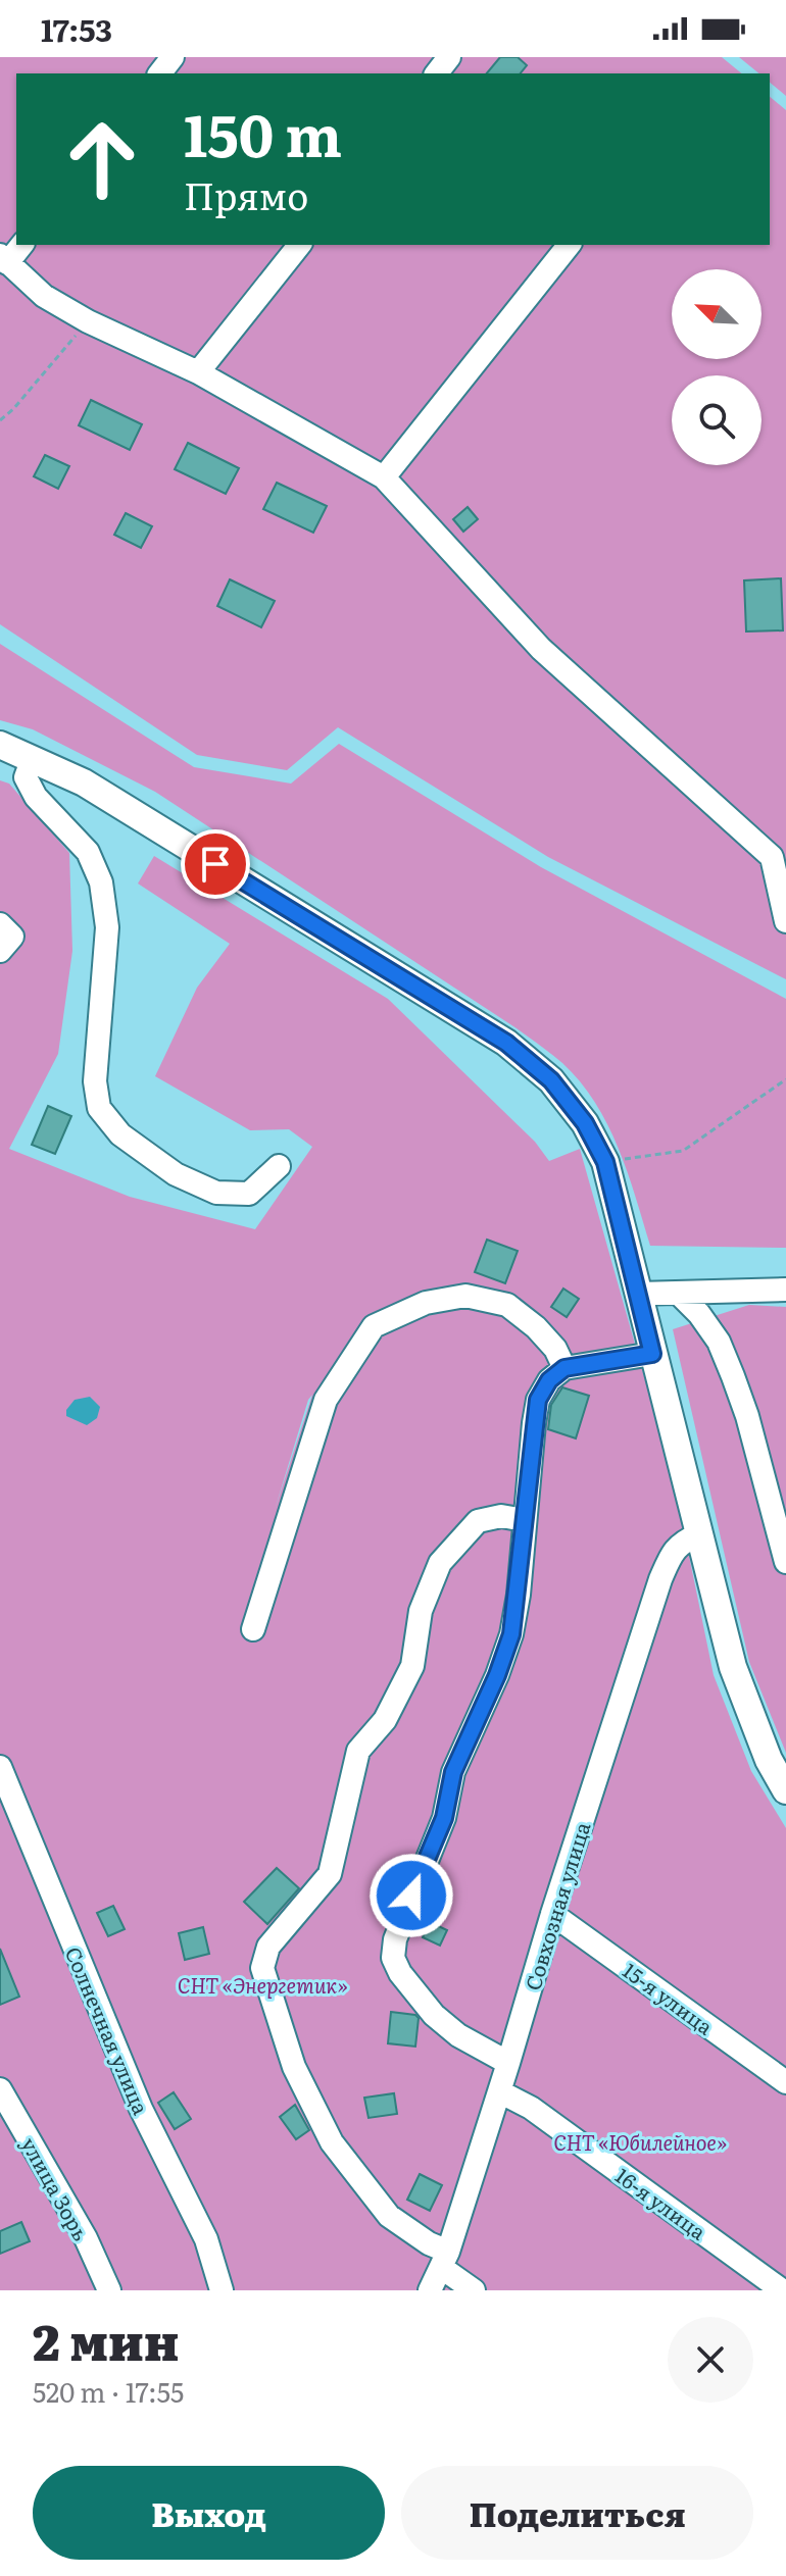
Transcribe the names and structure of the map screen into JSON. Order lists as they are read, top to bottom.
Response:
{
  "streets": {
    "street": [
      "Совхозная улица",
      "15-я улица",
      "Солнечная улица",
      "улица Зорь",
      "16-я улица"
    ]
  },
  "crossings": [
    ["Совхозная улица", "15-я улица"],
    ["Совхозная улица", "16-я улица"]
  ],
  "parks": ["СНТ «Энергетик»", "СНТ «Юбилейное»"],
  "north": "top left",
  "page": {
    "status": "17:53",
    "turn": ["150 m", "Прямо"],
    "heading": ["2 мин", "520 m · 17:55"],
    "buttons": ["Выход", "Поделиться"]
  }
}
